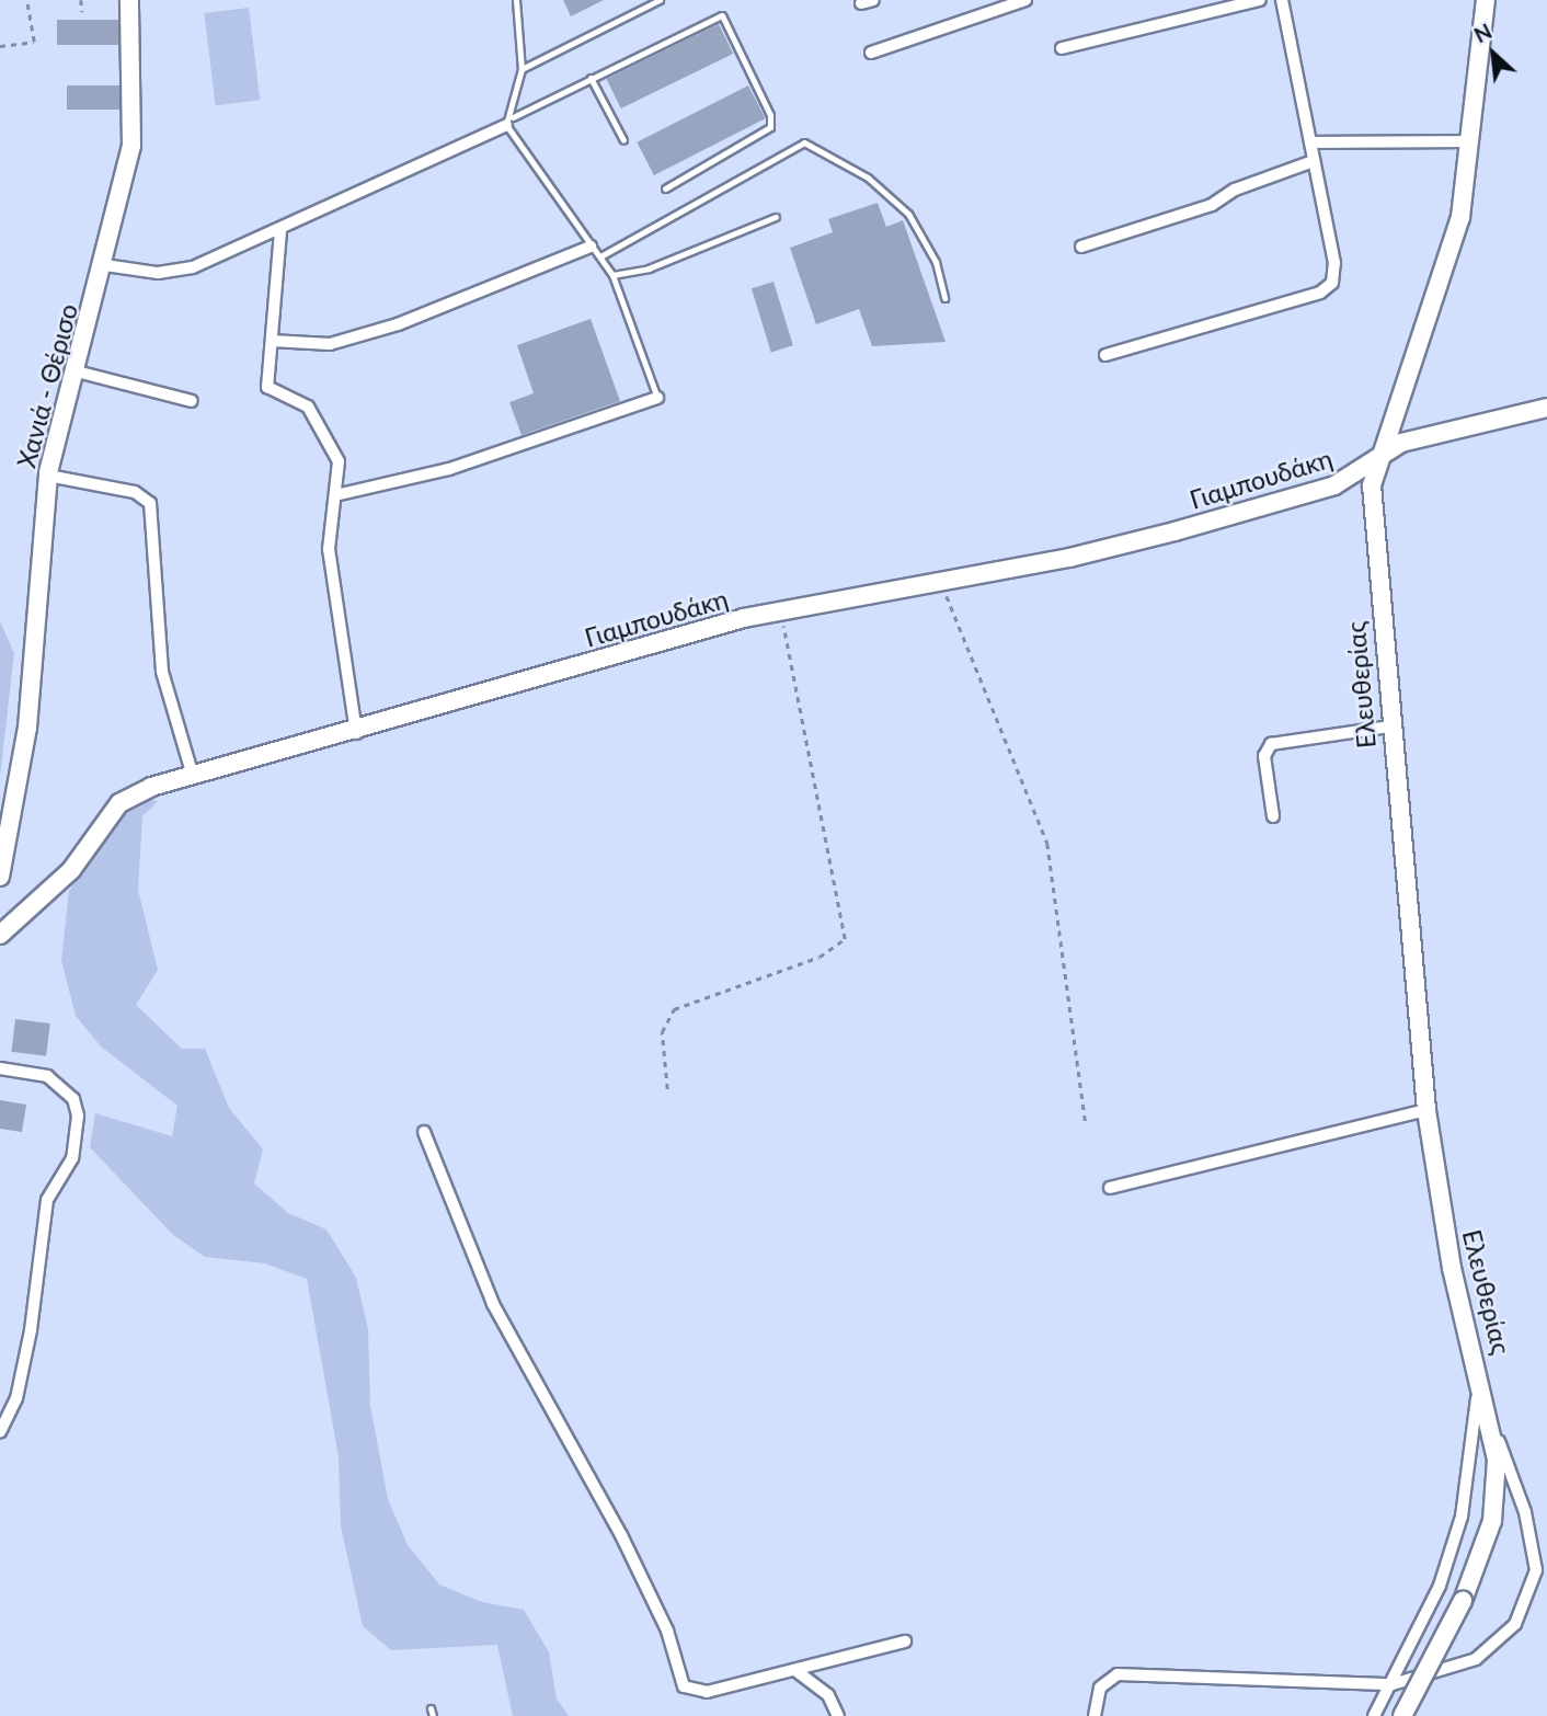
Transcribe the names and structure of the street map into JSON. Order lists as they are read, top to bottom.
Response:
{
  "streets": {
    "main road": ["Χανιά - Θέρισο", "Γιαμπουδάκη", "Ελευθερίας"]
  },
  "crossings": [
    ["Γιαμπουδάκη", "Ελευθερίας"]
  ],
  "north": "top left"
}
